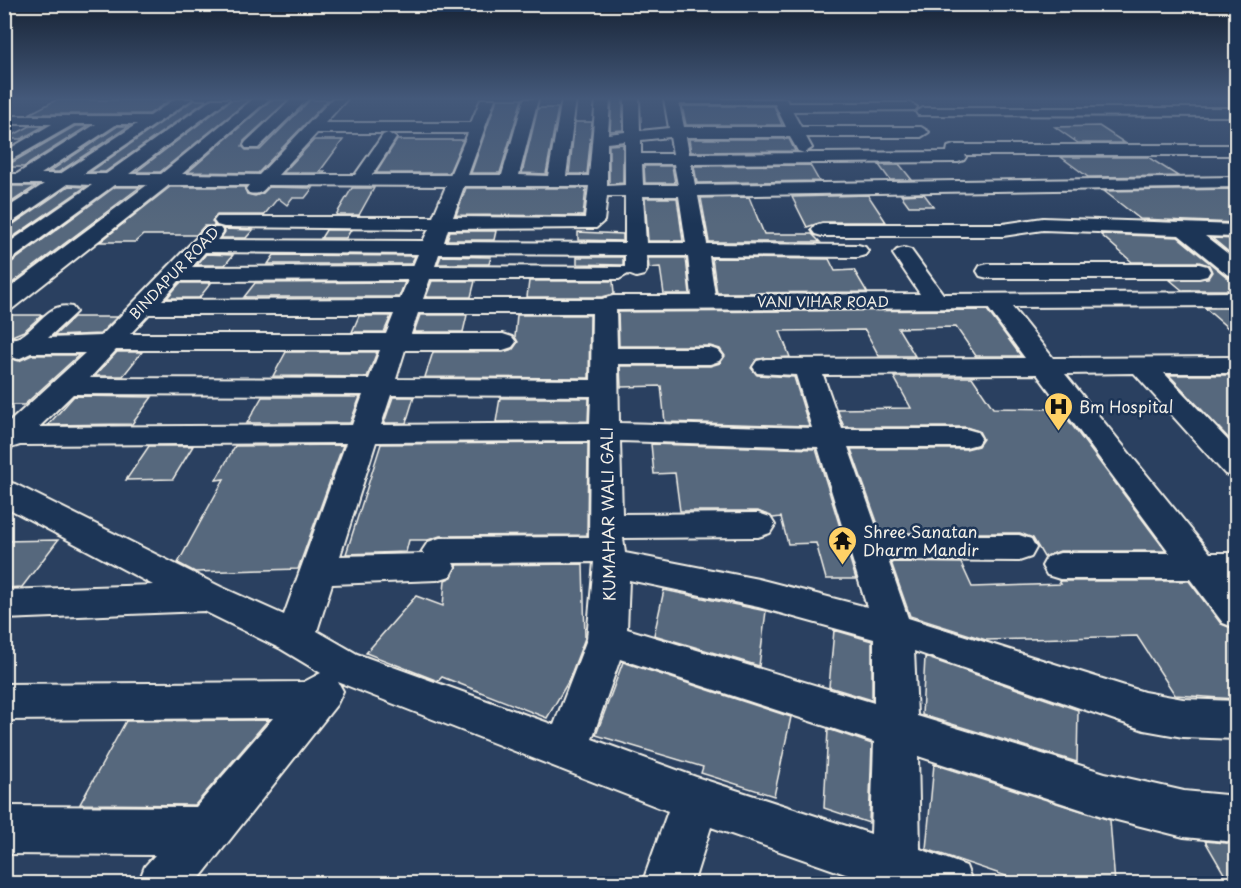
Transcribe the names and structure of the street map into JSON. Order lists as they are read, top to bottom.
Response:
{
  "streets": {
    "street": ["BINDAPUR ROAD", "VANI VIHAR ROAD", "KUMAHAR WALI GALI"]
  },
  "crossings": [
    ["BINDAPUR ROAD", "VANI VIHAR ROAD"],
    ["VANI VIHAR ROAD", "KUMAHAR WALI GALI"]
  ],
  "places": {
    "hospital": ["Bm Hospital"],
    "temple": ["Shree Sanatan Dharm Mandir"]
  }
}
